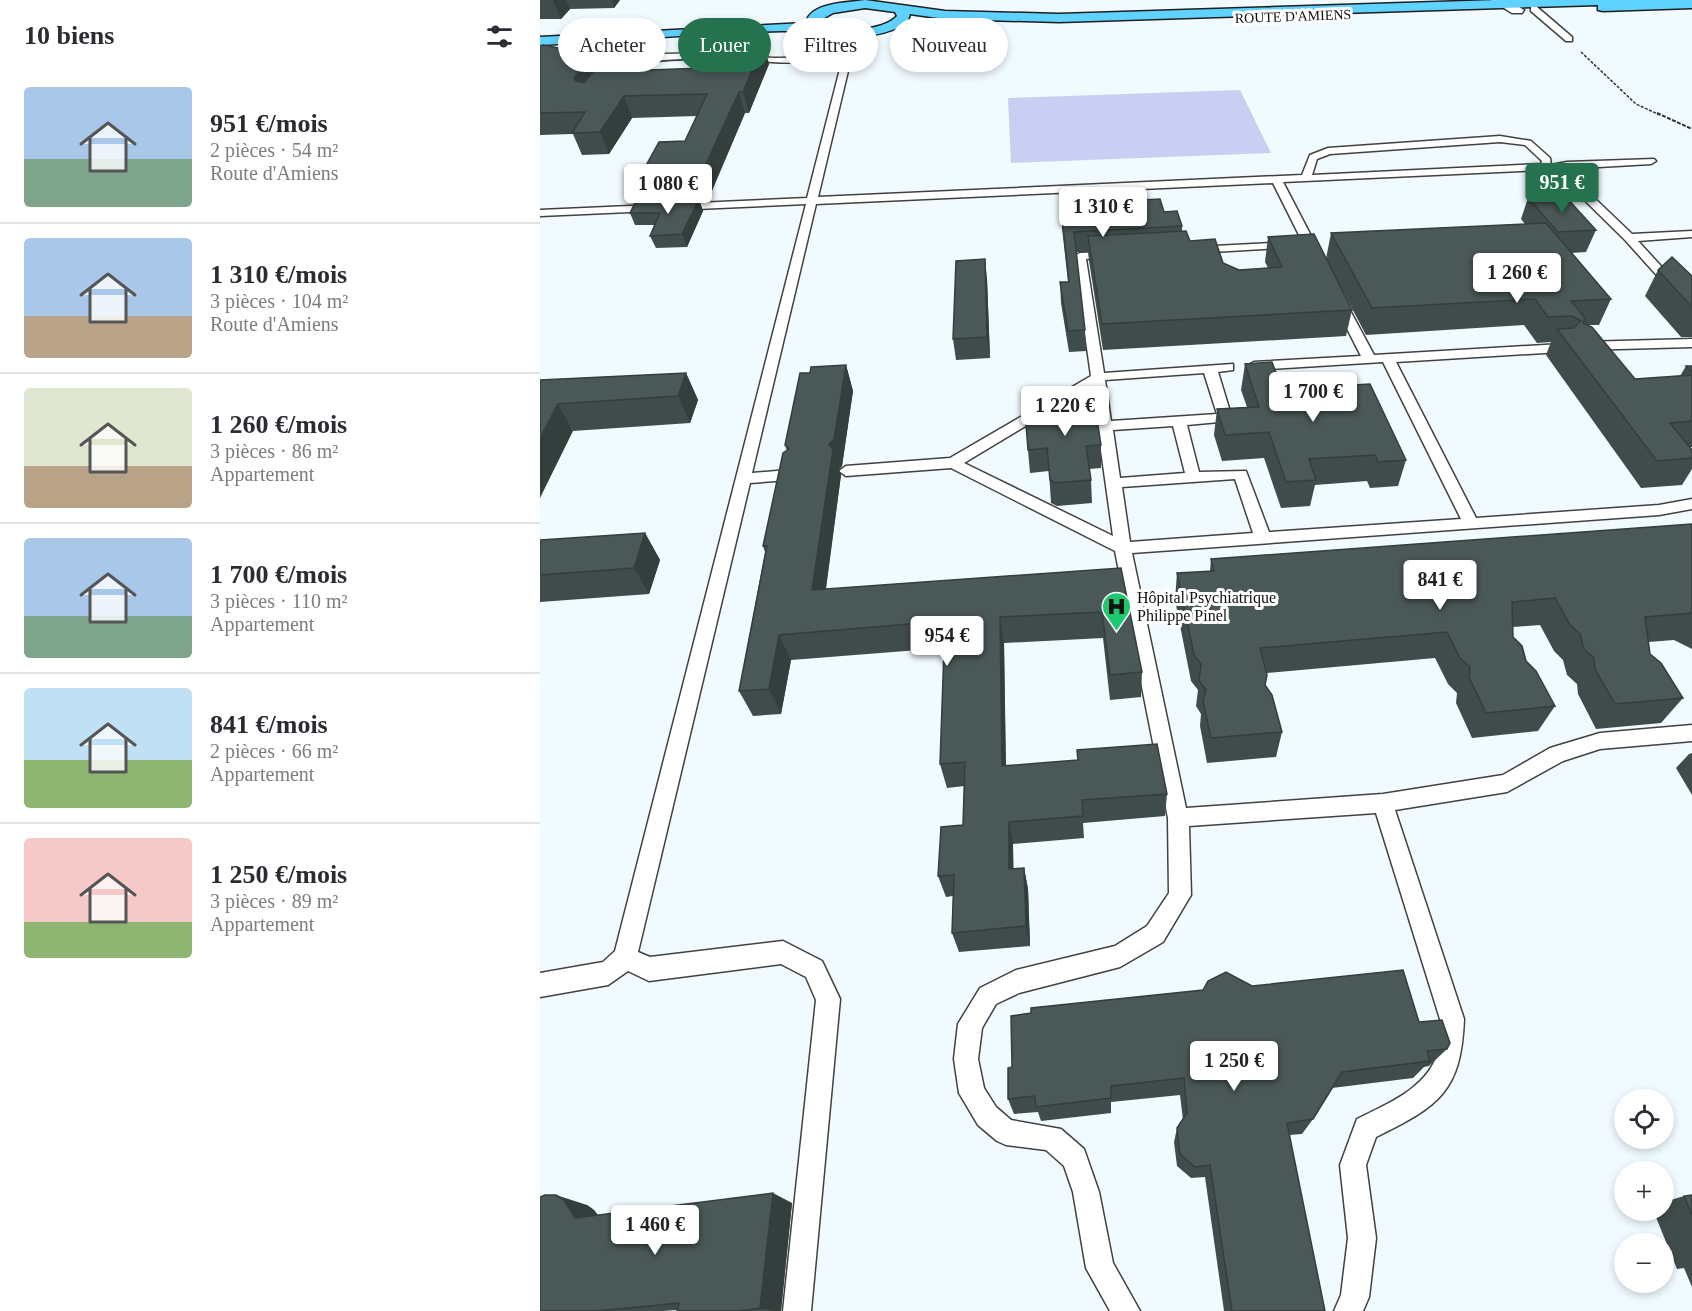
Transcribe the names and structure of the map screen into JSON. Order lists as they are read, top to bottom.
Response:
{
  "streets": {
    "main road": ["ROUTE D'AMIENS"]
  },
  "places": {
    "hospital": ["Hôpital Psychiatrique Philippe Pinel"]
  },
  "page": {
    "heading": "10 biens",
    "chip": [
      "Acheter",
      "Louer",
      "Filtres",
      "Nouveau"
    ],
    "list": [
      {
        "name": "951 €/mois",
        "note": "2 pièces · 54 m² · Route d'Amiens"
      },
      {
        "name": "1 310 €/mois",
        "note": "3 pièces · 104 m² · Route d'Amiens"
      },
      {
        "name": "1 260 €/mois",
        "note": "3 pièces · 86 m² · Appartement"
      },
      {
        "name": "1 700 €/mois",
        "note": "3 pièces · 110 m² · Appartement"
      },
      {
        "name": "841 €/mois",
        "note": "2 pièces · 66 m² · Appartement"
      },
      {
        "name": "1 250 €/mois",
        "note": "3 pièces · 89 m² · Appartement"
      }
    ],
    "price": [
      "951 €",
      "1 080 €",
      "1 310 €",
      "1 260 €",
      "1 700 €",
      "1 220 €",
      "841 €",
      "954 €",
      "1 250 €",
      "1 460 €"
    ],
    "map_buttons": ["+", "−"]
  }
}
